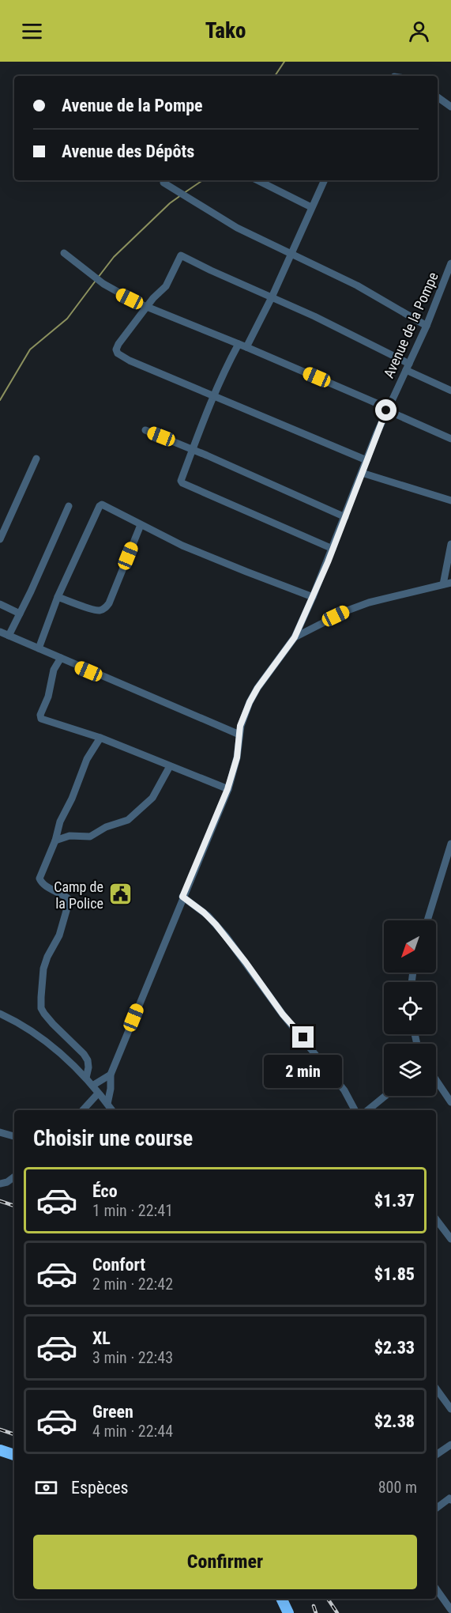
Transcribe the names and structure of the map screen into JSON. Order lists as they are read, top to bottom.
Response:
{
  "streets": {
    "street": ["Avenue de la Pompe"]
  },
  "places": {
    "public building": ["Camp de la Police"]
  },
  "north": "bottom left",
  "page": {
    "header": "Tako",
    "banner": ["Avenue de la Pompe", "Avenue des Dépôts"],
    "bubble": "2 min",
    "heading": "Choisir une course",
    "list": [
      {
        "name": "Éco",
        "note": "1 min · 22:41",
        "value": "$1.37"
      },
      {
        "name": "Confort",
        "note": "2 min · 22:42",
        "value": "$1.85"
      },
      {
        "name": "XL",
        "note": "3 min · 22:43",
        "value": "$2.33"
      },
      {
        "name": "Green",
        "note": "4 min · 22:44",
        "value": "$2.38"
      }
    ],
    "pay": ["Espèces", "800 m"],
    "buttons": "Confirmer"
  }
}
